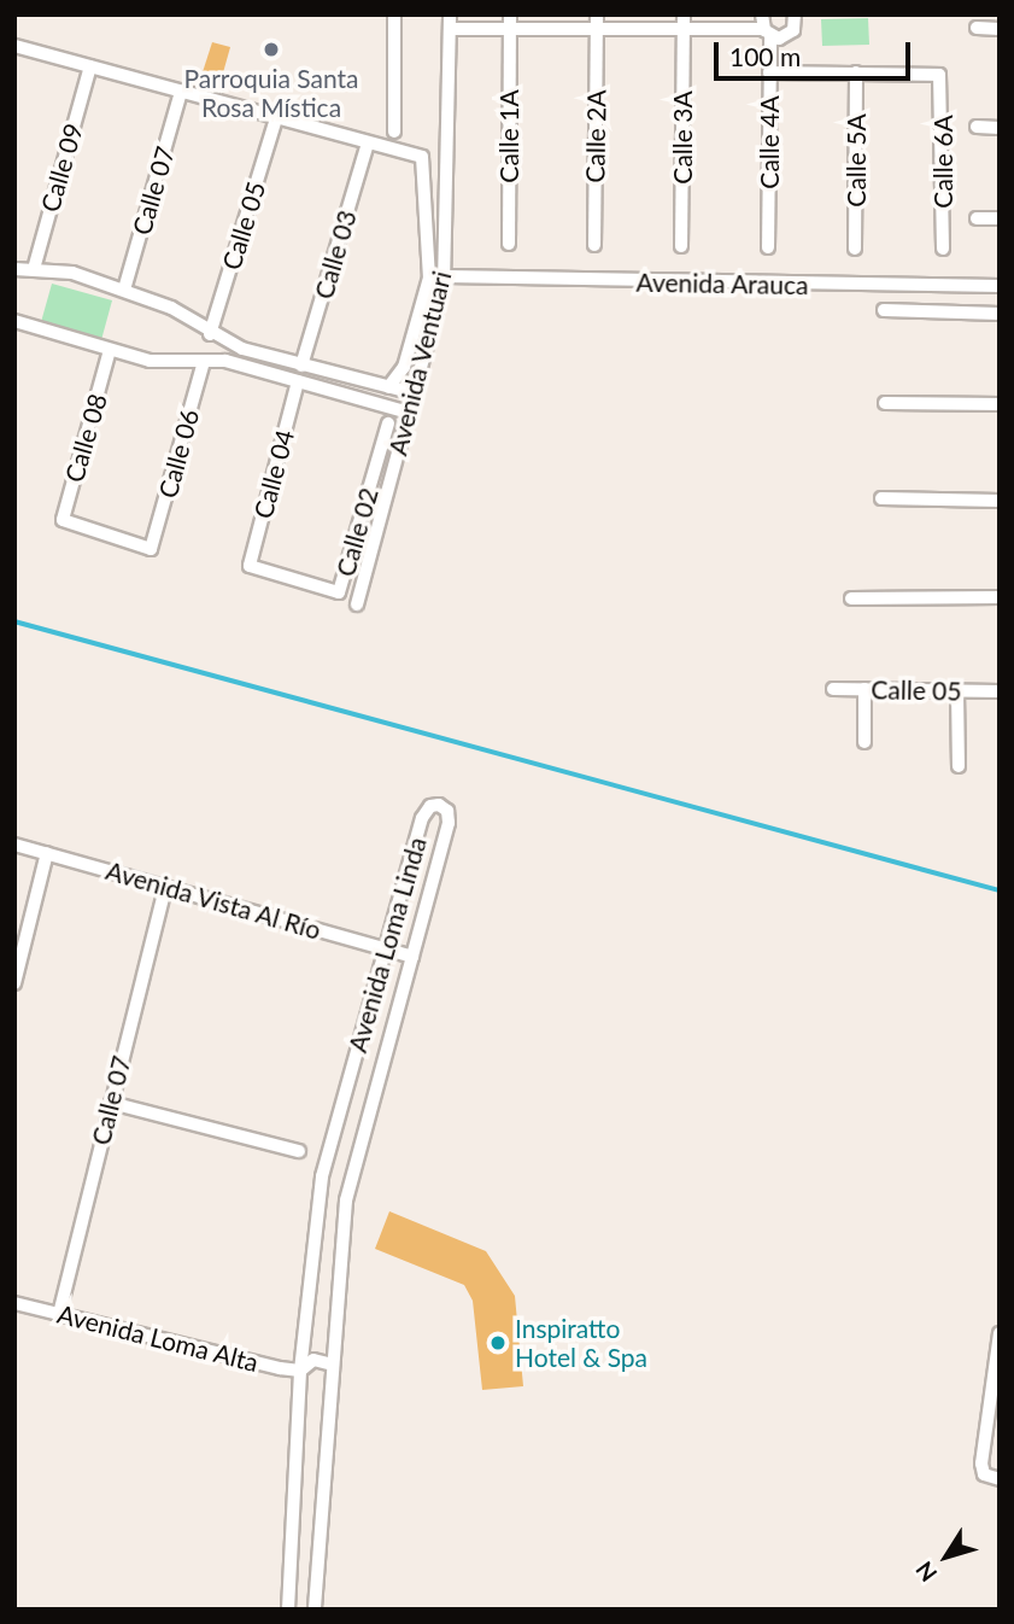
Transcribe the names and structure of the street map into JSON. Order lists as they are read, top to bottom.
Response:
{
  "streets": {
    "street": [
      "Calle 1A",
      "Calle 2A",
      "Calle 3A",
      "Calle 4A",
      "Calle 5A",
      "Calle 6A",
      "Calle 09",
      "Calle 07",
      "Calle 05",
      "Calle 03",
      "Avenida Arauca",
      "Avenida Ventuari",
      "Calle 08",
      "Calle 06",
      "Calle 04",
      "Calle 02",
      "Avenida Vista Al Río",
      "Avenida Loma Linda",
      "Avenida Loma Alta"
    ]
  },
  "crossings": [
    ["Calle 5A", "Calle 6A"],
    ["Calle 07", "Avenida Vista Al Río"],
    ["Calle 07", "Avenida Loma Alta"],
    ["Avenida Arauca", "Avenida Ventuari"],
    ["Calle 08", "Calle 06"],
    ["Calle 04", "Calle 02"],
    ["Avenida Vista Al Río", "Avenida Loma Linda"],
    ["Avenida Loma Linda", "Avenida Loma Alta"]
  ],
  "places": ["Parroquia Santa Rosa Mística", "Inspiratto Hotel & Spa"],
  "scale_bar": "100 m",
  "north": "bottom left"
}
